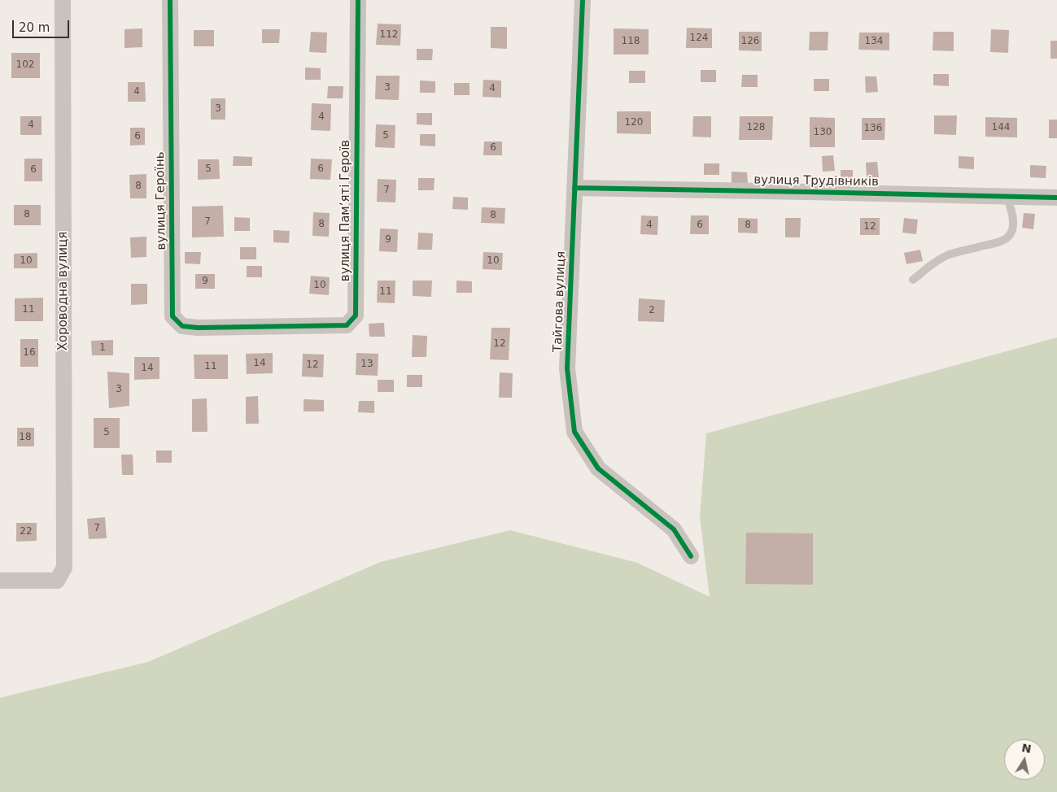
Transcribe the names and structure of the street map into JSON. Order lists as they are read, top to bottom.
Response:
{
  "streets": {
    "street": [
      "вулиця Трудівників",
      "вулиця Героїнь",
      "вулиця Памʼяті Героїв",
      "Хороводна вулиця",
      "Тайгова вулиця"
    ]
  },
  "crossings": [
    ["вулиця Трудівників", "Тайгова вулиця"],
    ["вулиця Героїнь", "вулиця Памʼяті Героїв"]
  ],
  "house_numbers": [
    "112",
    "124",
    "118",
    "126",
    "134",
    "102",
    "3",
    "4",
    "4",
    "3",
    "4",
    "120",
    "4",
    "128",
    "144",
    "136",
    "130",
    "5",
    "6",
    "6",
    "5",
    "6",
    "6",
    "8",
    "7",
    "8",
    "8",
    "7",
    "8",
    "4",
    "6",
    "8",
    "12",
    "9",
    "10",
    "10",
    "9",
    "10",
    "11",
    "11",
    "2",
    "12",
    "1",
    "16",
    "14",
    "13",
    "12",
    "11",
    "14",
    "3",
    "5",
    "18",
    "7",
    "22"
  ],
  "scale_bar": "20 m",
  "north": "top"
}
